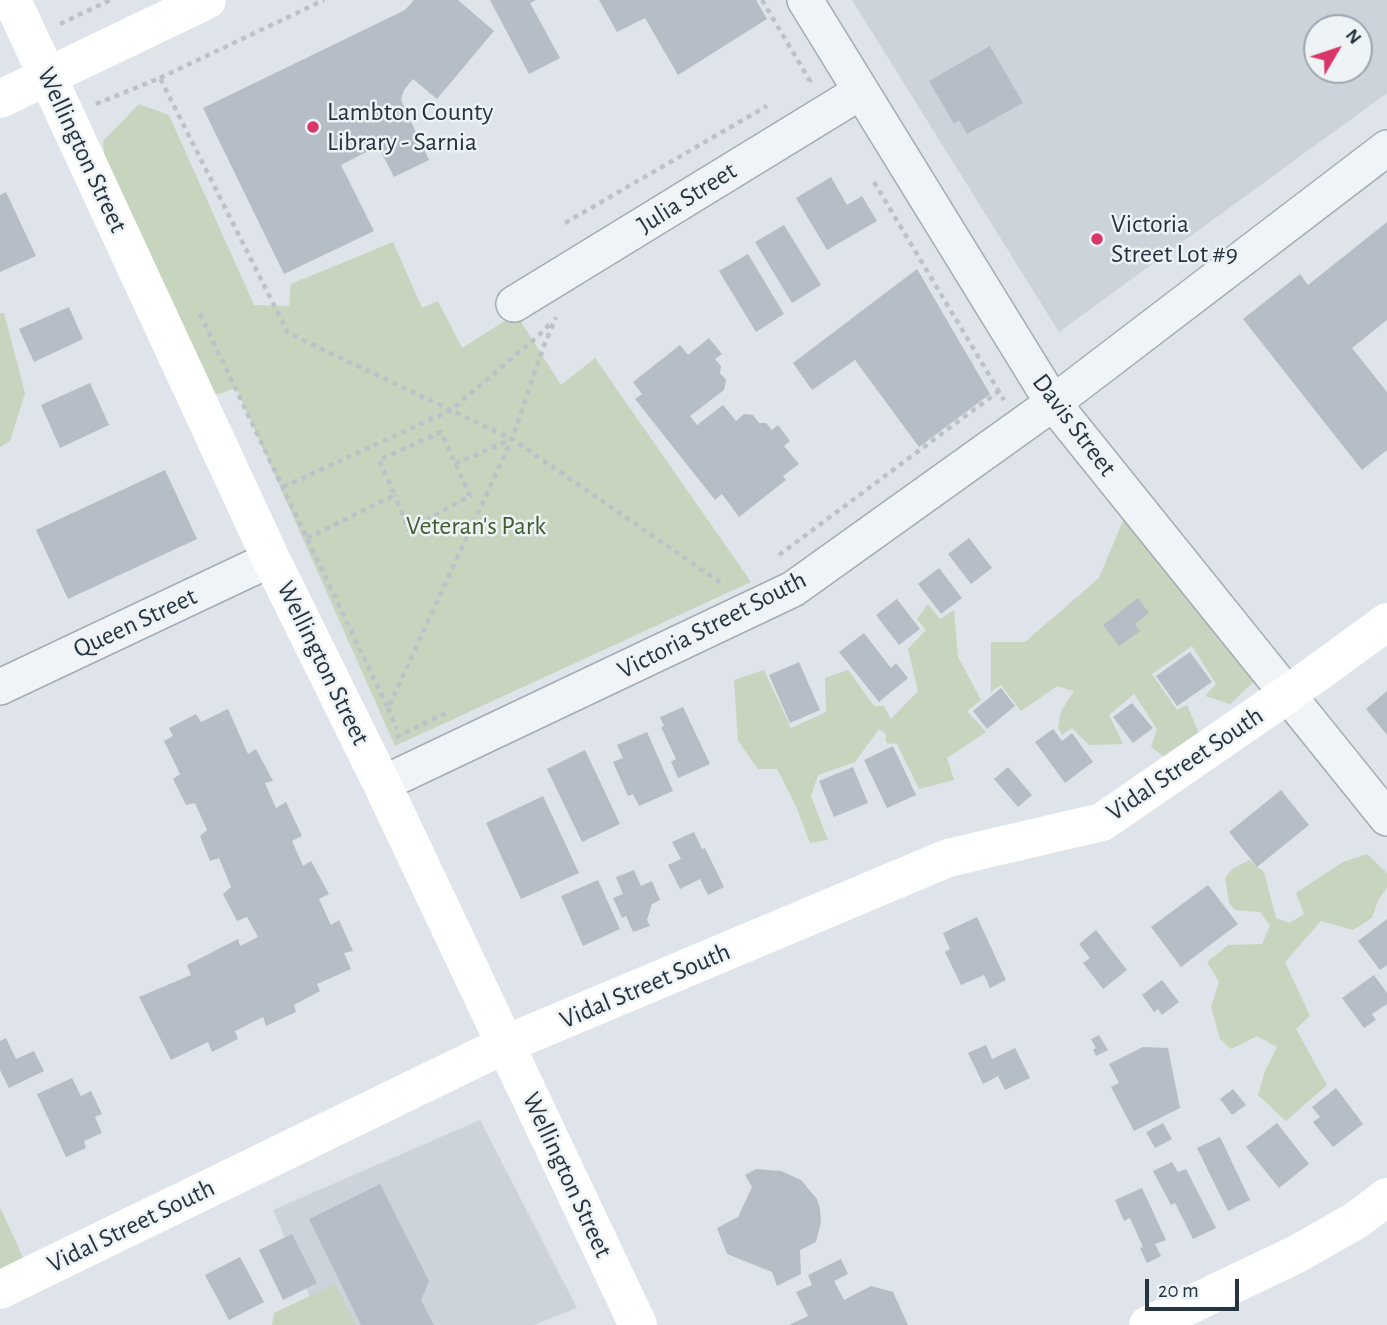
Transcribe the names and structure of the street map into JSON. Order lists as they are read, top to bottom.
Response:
{
  "streets": {
    "main road": ["Wellington Street", "Vidal Street South"],
    "street": [
      "Julia Street",
      "Davis Street",
      "Queen Street",
      "Victoria Street South"
    ]
  },
  "crossings": [
    ["Wellington Street", "Queen Street"],
    ["Wellington Street", "Victoria Street South"],
    ["Wellington Street", "Vidal Street South"],
    ["Julia Street", "Davis Street"],
    ["Davis Street", "Victoria Street South"],
    ["Davis Street", "Vidal Street South"]
  ],
  "parks": ["Veteran's Park"],
  "places": ["Lambton County Library - Sarnia", "Victoria Street Lot #9"],
  "scale_bar": "20 m",
  "north": "top right"
}
